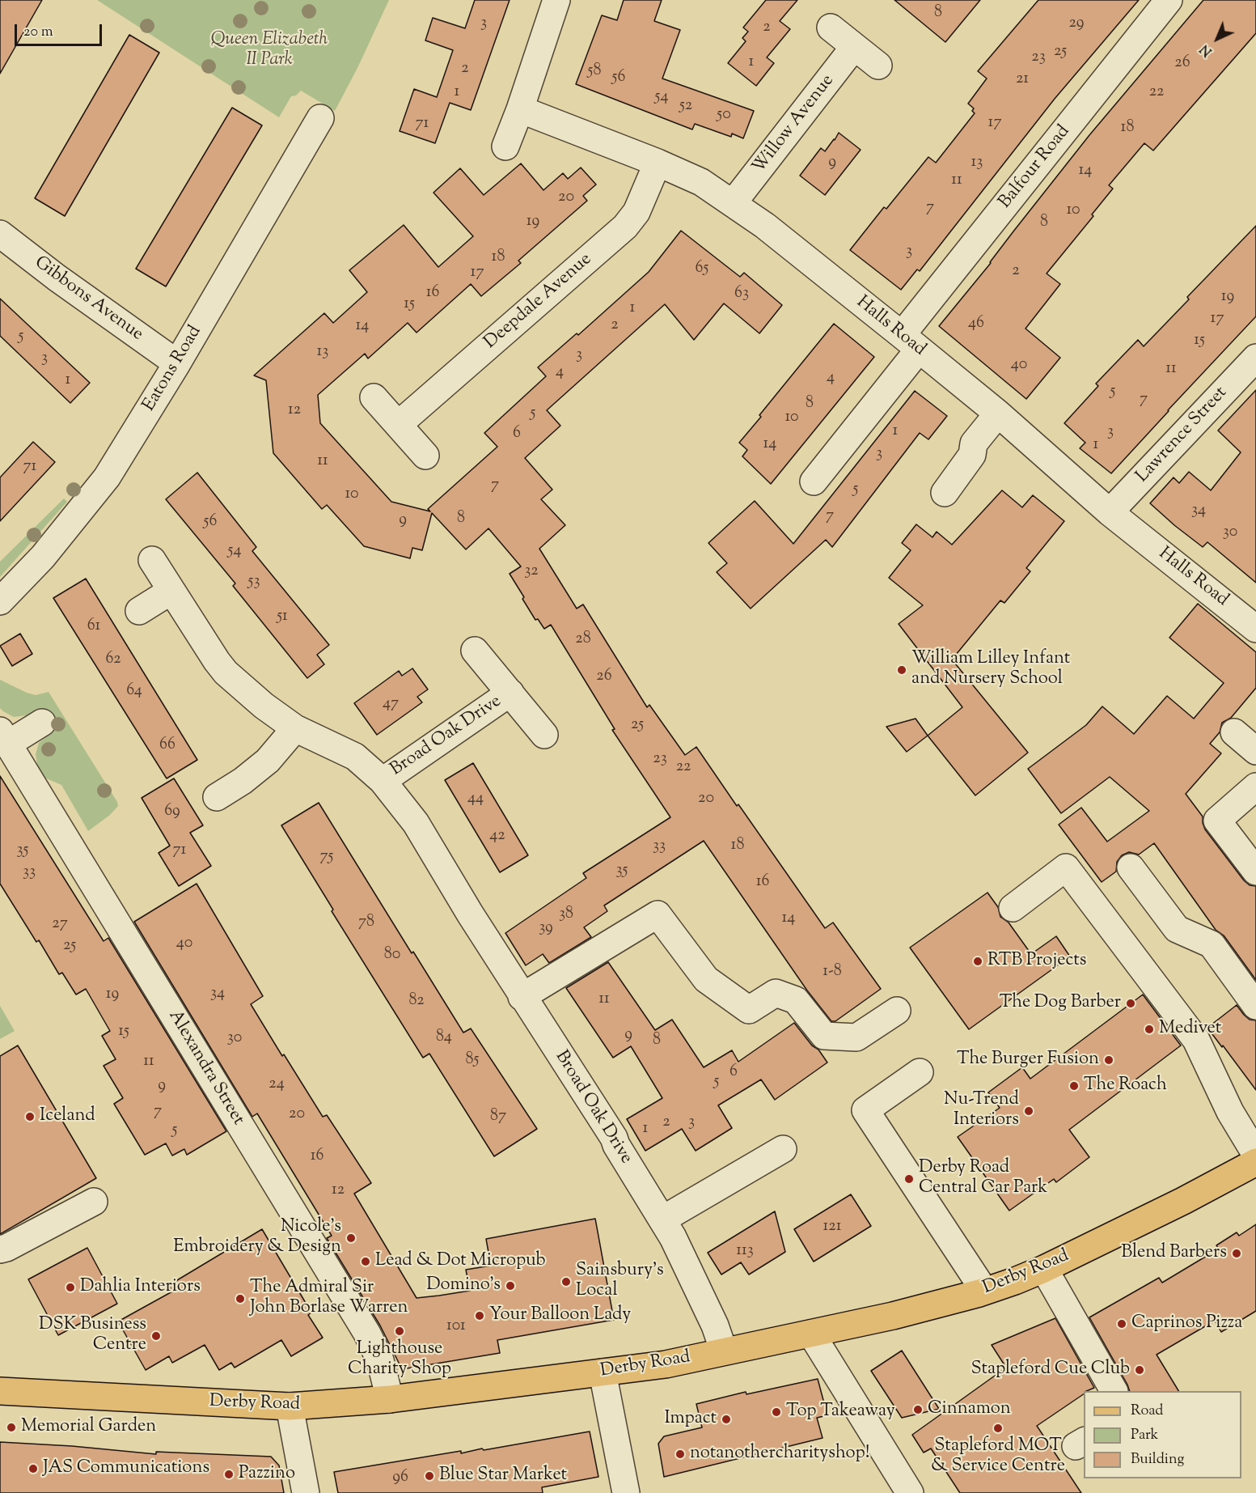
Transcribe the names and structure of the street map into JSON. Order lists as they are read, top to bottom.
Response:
{
  "streets": {
    "main road": ["Derby Road"],
    "street": [
      "Willow Avenue",
      "Balfour Road",
      "Gibbons Avenue",
      "Deepdale Avenue",
      "Halls Road",
      "Eatons Road",
      "Lawrence Street",
      "Broad Oak Drive",
      "Alexandra Street"
    ]
  },
  "crossings": [
    ["Willow Avenue", "Halls Road"],
    ["Balfour Road", "Halls Road"],
    ["Gibbons Avenue", "Eatons Road"],
    ["Deepdale Avenue", "Halls Road"],
    ["Halls Road", "Lawrence Street"],
    ["Broad Oak Drive", "Derby Road"],
    ["Alexandra Street", "Derby Road"]
  ],
  "parks": ["Queen Elizabeth II Park"],
  "places": [
    "William Lilley Infant and Nursery School",
    "RTB Projects",
    "The Dog Barber",
    "Medivet",
    "The Burger Fusion",
    "The Roach",
    "Nu-Trend Interiors",
    "Iceland",
    "Derby Road Central Car Park",
    "Nicole's Embroidery & Design",
    "Blend Barbers",
    "Lead & Dot Micropub",
    "Sainsbury's Local",
    "Domino's",
    "Dahlia Interiors",
    "The Admiral Sir John Borlase Warren",
    "Your Balloon Lady",
    "Caprinos Pizza",
    "Lighthouse Charity Shop",
    "DSK Business Centre",
    "Stapleford Cue Club",
    "Cinnamon",
    "Top Takeaway",
    "Impact",
    "Memorial Garden",
    "Stapleford MOT & Service Centre",
    "notanothercharityshop!",
    "JAS Communications",
    "Pazzino",
    "Blue Star Market"
  ],
  "house_numbers": [
    "8",
    "3",
    "29",
    "2",
    "25",
    "23",
    "1",
    "26",
    "2",
    "58",
    "56",
    "21",
    "1",
    "22",
    "54",
    "52",
    "50",
    "17",
    "71",
    "18",
    "9",
    "13",
    "14",
    "11",
    "20",
    "7",
    "10",
    "19",
    "8",
    "3",
    "18",
    "65",
    "2",
    "17",
    "16",
    "63",
    "19",
    "15",
    "1",
    "17",
    "46",
    "2",
    "14",
    "5",
    "15",
    "13",
    "3",
    "3",
    "40",
    "11",
    "4",
    "4",
    "1",
    "5",
    "7",
    "8",
    "12",
    "5",
    "10",
    "1",
    "3",
    "6",
    "14",
    "1",
    "3",
    "11",
    "71",
    "7",
    "5",
    "10",
    "34",
    "7",
    "8",
    "9",
    "56",
    "30",
    "54",
    "32",
    "53",
    "51",
    "61",
    "28",
    "62",
    "26",
    "64",
    "47",
    "25",
    "66",
    "23",
    "22",
    "44",
    "20",
    "69",
    "42",
    "18",
    "33",
    "35",
    "71",
    "75",
    "35",
    "33",
    "16",
    "38",
    "14",
    "78",
    "27",
    "39",
    "40",
    "25",
    "80",
    "1-8",
    "34",
    "19",
    "11",
    "82",
    "15",
    "9",
    "84",
    "30",
    "8",
    "85",
    "11",
    "6",
    "5",
    "24",
    "9",
    "7",
    "20",
    "87",
    "2",
    "3",
    "1",
    "5",
    "16",
    "12",
    "121",
    "113",
    "101",
    "96"
  ],
  "legend": ["Road", "Park", "Building"],
  "scale_bar": "20 m",
  "north": "bottom left"
}
